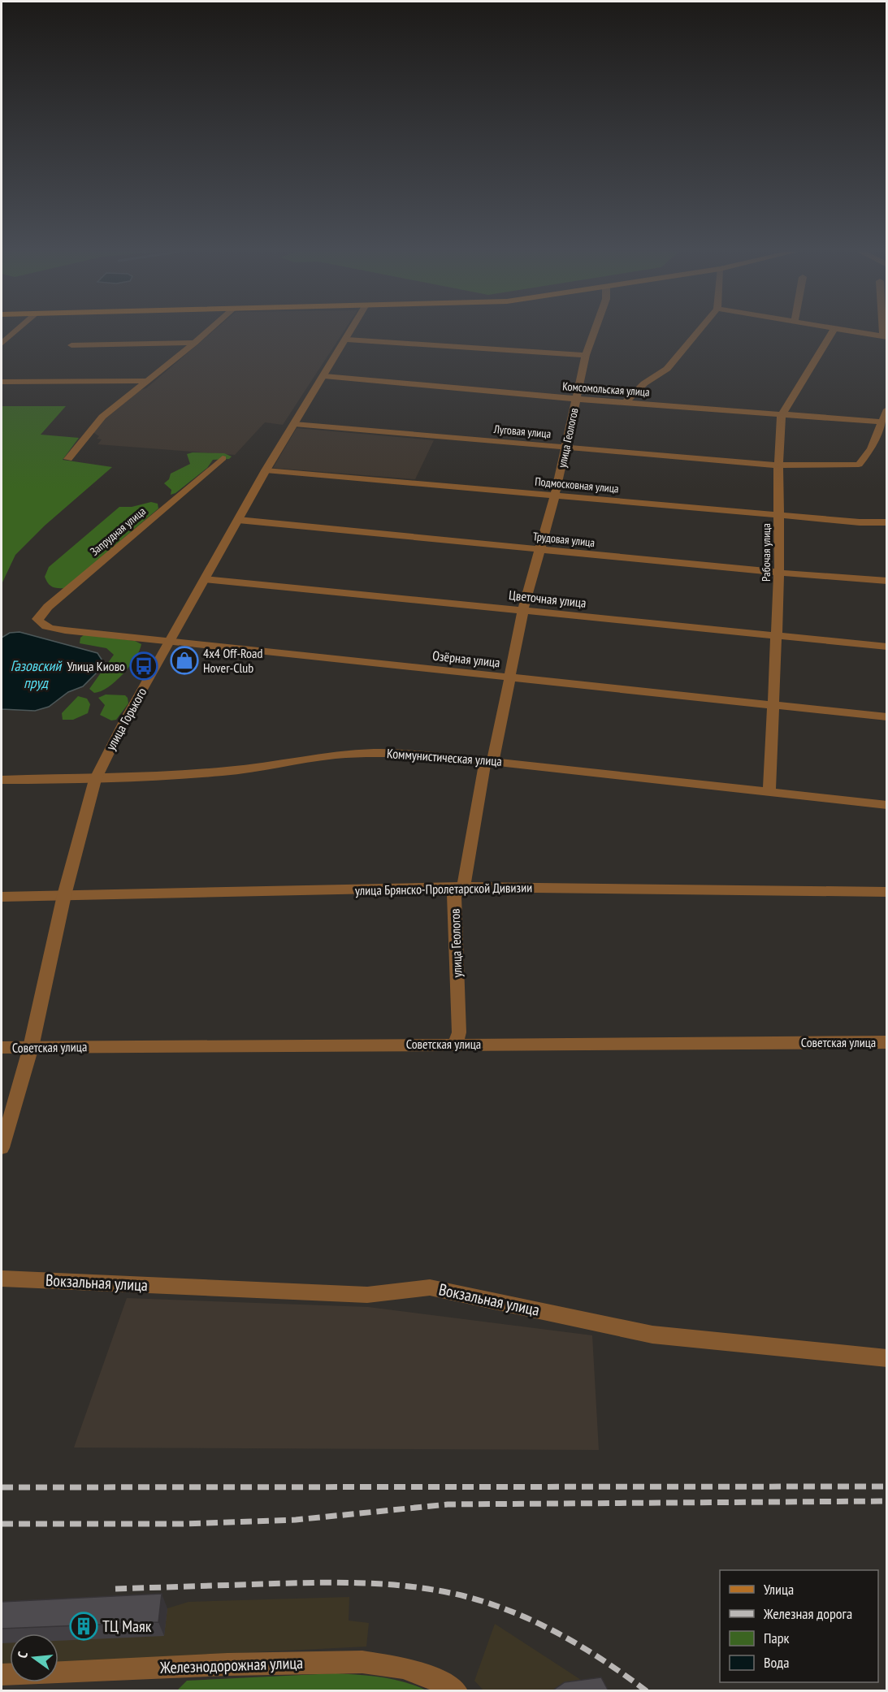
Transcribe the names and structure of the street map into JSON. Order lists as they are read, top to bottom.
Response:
{
  "streets": {
    "street": [
      "Комсомольская улица",
      "Луговая улица",
      "улица Геологов",
      "Подмосковная улица",
      "Запрудная улица",
      "Трудовая улица",
      "Рабочая улица",
      "Цветочная улица",
      "Озёрная улица",
      "улица Горького",
      "Коммунистическая улица",
      "улица Брянско-Пролетарской Дивизии",
      "Советская улица",
      "Вокзальная улица",
      "Железнодорожная улица"
    ]
  },
  "crossings": [
    ["Комсомольская улица", "Луговая улица"],
    ["Комсомольская улица", "улица Геологов"],
    ["Комсомольская улица", "Рабочая улица"],
    ["Комсомольская улица", "улица Горького"],
    ["Луговая улица", "улица Геологов"],
    ["Луговая улица", "Рабочая улица"],
    ["Луговая улица", "улица Горького"],
    ["улица Геологов", "Подмосковная улица"],
    ["улица Геологов", "Трудовая улица"],
    ["улица Геологов", "Цветочная улица"],
    ["улица Геологов", "Озёрная улица"],
    ["улица Геологов", "Коммунистическая улица"],
    ["улица Геологов", "улица Брянско-Пролетарской Дивизии"],
    ["улица Геологов", "Советская улица"],
    ["Подмосковная улица", "Рабочая улица"],
    ["Подмосковная улица", "улица Горького"],
    ["Запрудная улица", "Озёрная улица"],
    ["Трудовая улица", "Рабочая улица"],
    ["Трудовая улица", "улица Горького"],
    ["Рабочая улица", "Цветочная улица"],
    ["Рабочая улица", "Озёрная улица"],
    ["Рабочая улица", "Коммунистическая улица"],
    ["Цветочная улица", "улица Горького"],
    ["Озёрная улица", "улица Горького"],
    ["улица Горького", "Коммунистическая улица"],
    ["улица Горького", "улица Брянско-Пролетарской Дивизии"],
    ["улица Горького", "Советская улица"]
  ],
  "water": ["Газовский пруд"],
  "places": {
    "shop": ["4x4 Off-Road Hover-Club"],
    "bus stop": ["Улица Киово"],
    "building": ["ТЦ Маяк"]
  },
  "legend": [
    "Улица",
    "Железная дорога",
    "Парк",
    "Вода"
  ],
  "north": "left"
}
